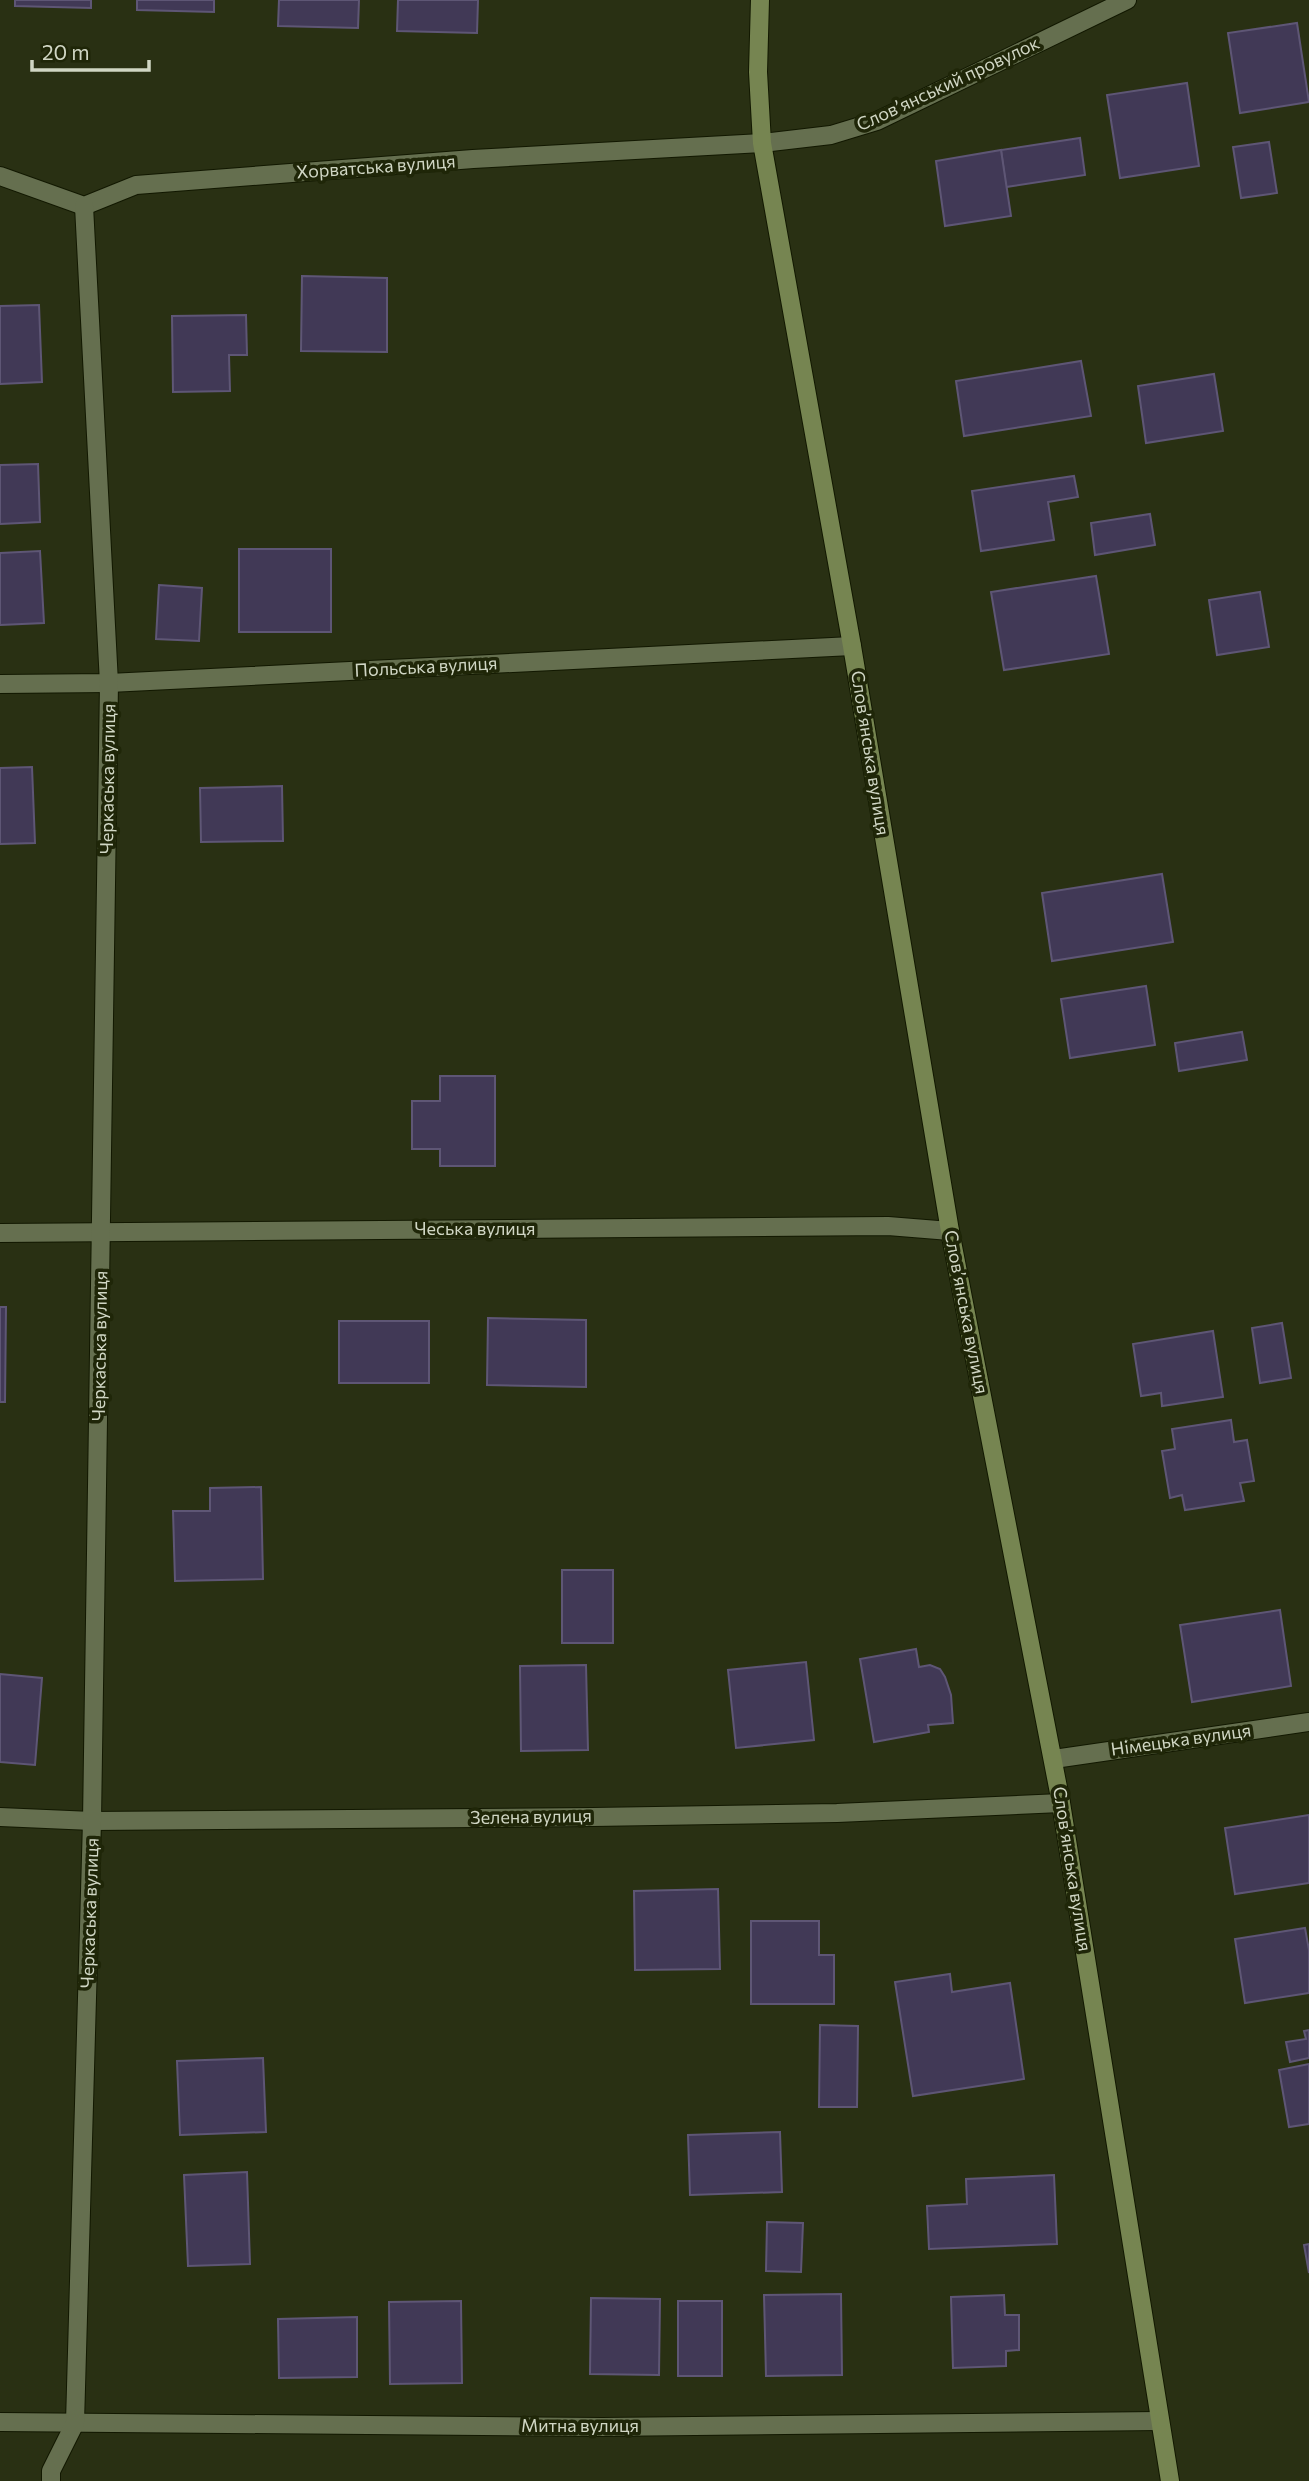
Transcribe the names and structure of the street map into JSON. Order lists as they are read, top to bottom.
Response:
{
  "streets": {
    "street": [
      "Словʼянський провулок",
      "Хорватська вулиця",
      "Польська вулиця",
      "Словʼянська вулиця",
      "Черкаська вулиця",
      "Чеська вулиця",
      "Німецька вулиця",
      "Зелена вулиця",
      "Митна вулиця"
    ]
  },
  "crossings": [
    ["Словʼянський провулок", "Хорватська вулиця"],
    ["Словʼянський провулок", "Словʼянська вулиця"],
    ["Хорватська вулиця", "Словʼянська вулиця"],
    ["Хорватська вулиця", "Черкаська вулиця"],
    ["Польська вулиця", "Словʼянська вулиця"],
    ["Польська вулиця", "Черкаська вулиця"],
    ["Словʼянська вулиця", "Чеська вулиця"],
    ["Словʼянська вулиця", "Німецька вулиця"],
    ["Словʼянська вулиця", "Зелена вулиця"],
    ["Словʼянська вулиця", "Митна вулиця"],
    ["Черкаська вулиця", "Чеська вулиця"],
    ["Черкаська вулиця", "Зелена вулиця"],
    ["Черкаська вулиця", "Митна вулиця"]
  ],
  "scale_bar": "20 m"
}
